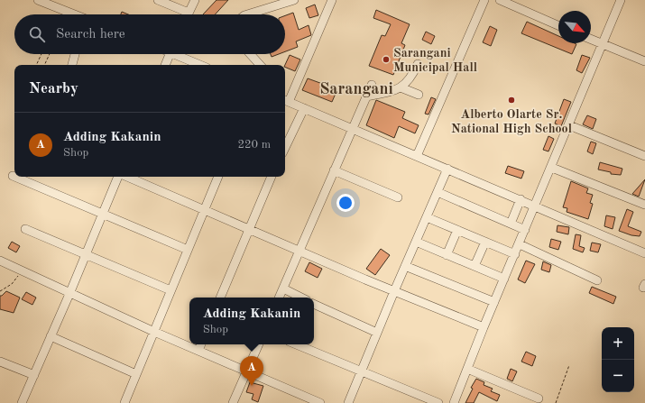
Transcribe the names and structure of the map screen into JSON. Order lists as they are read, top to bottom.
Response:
{
  "districts": ["Sarangani"],
  "places": ["Sarangani Municipal Hall", "Alberto Olarte Sr. National High School"],
  "north": "bottom right",
  "page": {
    "search": "Search here",
    "heading": "Nearby",
    "list": [
      {
        "mark": "A",
        "name": "Adding Kakanin",
        "note": "Shop",
        "value": "220 m"
      }
    ],
    "popup": ["Adding Kakanin", "Shop"],
    "map_buttons": ["+", "−"],
    "pins": "A"
  }
}
